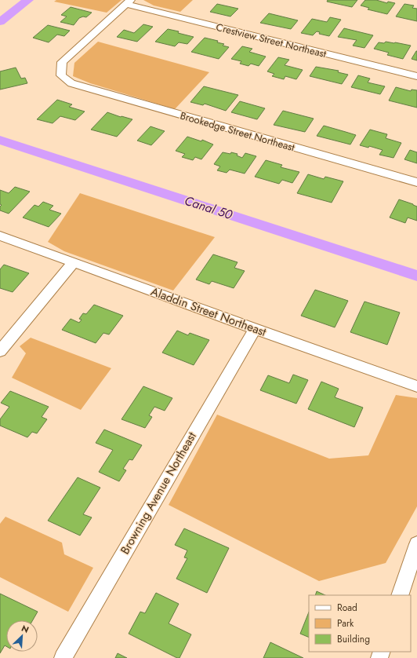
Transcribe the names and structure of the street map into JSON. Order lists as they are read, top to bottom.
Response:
{
  "streets": {
    "street": [
      "Crestview Street Northeast",
      "Brookedge Street Northeast",
      "Aladdin Street Northeast",
      "Browning Avenue Northeast"
    ]
  },
  "crossings": [
    ["Crestview Street Northeast", "Brookedge Street Northeast"],
    ["Aladdin Street Northeast", "Browning Avenue Northeast"]
  ],
  "water": ["Canal 50"],
  "legend": ["Road", "Park", "Building"],
  "north": "top right"
}
